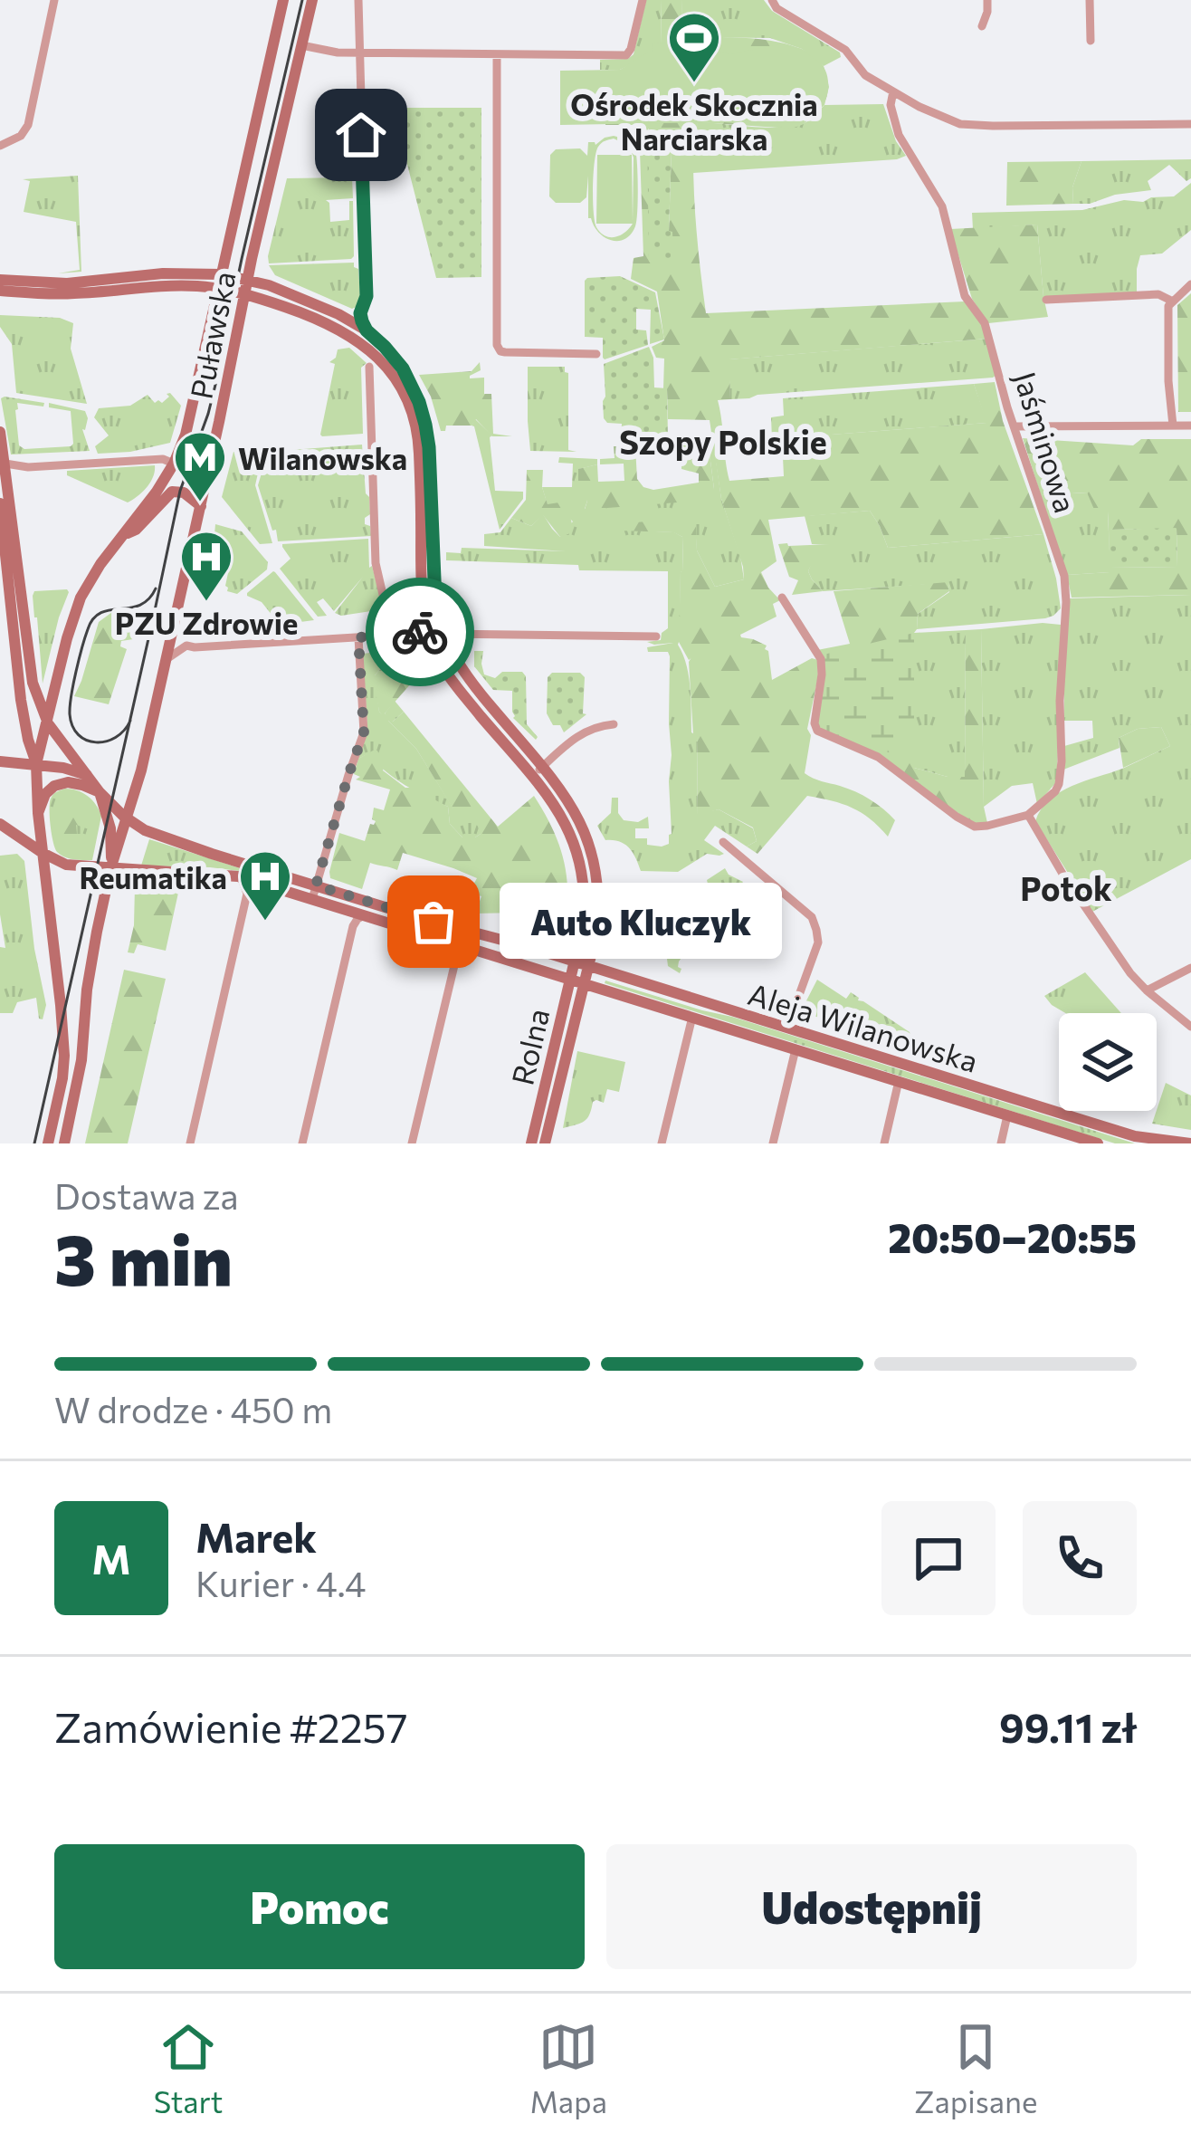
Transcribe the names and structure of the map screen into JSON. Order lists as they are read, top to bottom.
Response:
{
  "streets": {
    "main road": ["Puławska", "Aleja Wilanowska", "Rolna"],
    "street": ["Jaśminowa"]
  },
  "crossings": [
    ["Puławska", "Aleja Wilanowska"],
    ["Puławska", "Rolna"],
    ["Aleja Wilanowska", "Rolna"]
  ],
  "districts": ["Szopy Polskie", "Potok"],
  "places": {
    "sports": ["Ośrodek Skocznia Narciarska"],
    "metro station": ["Wilanowska"],
    "hospital": ["PZU Zdrowie", "Reumatika"],
    "other": ["Auto Kluczyk"]
  },
  "page": {
    "bubble": "Auto Kluczyk",
    "heading": ["3 min", "Dostawa za", "20:50–20:55"],
    "panel": [
      "Marek",
      "Kurier · 4.4",
      "Zamówienie #2257",
      "99.11 zł"
    ],
    "bar": "W drodze · 450 m",
    "round": "M",
    "buttons": ["Pomoc", "Udostępnij"],
    "tabs": ["Start", "Mapa", "Zapisane"]
  }
}
